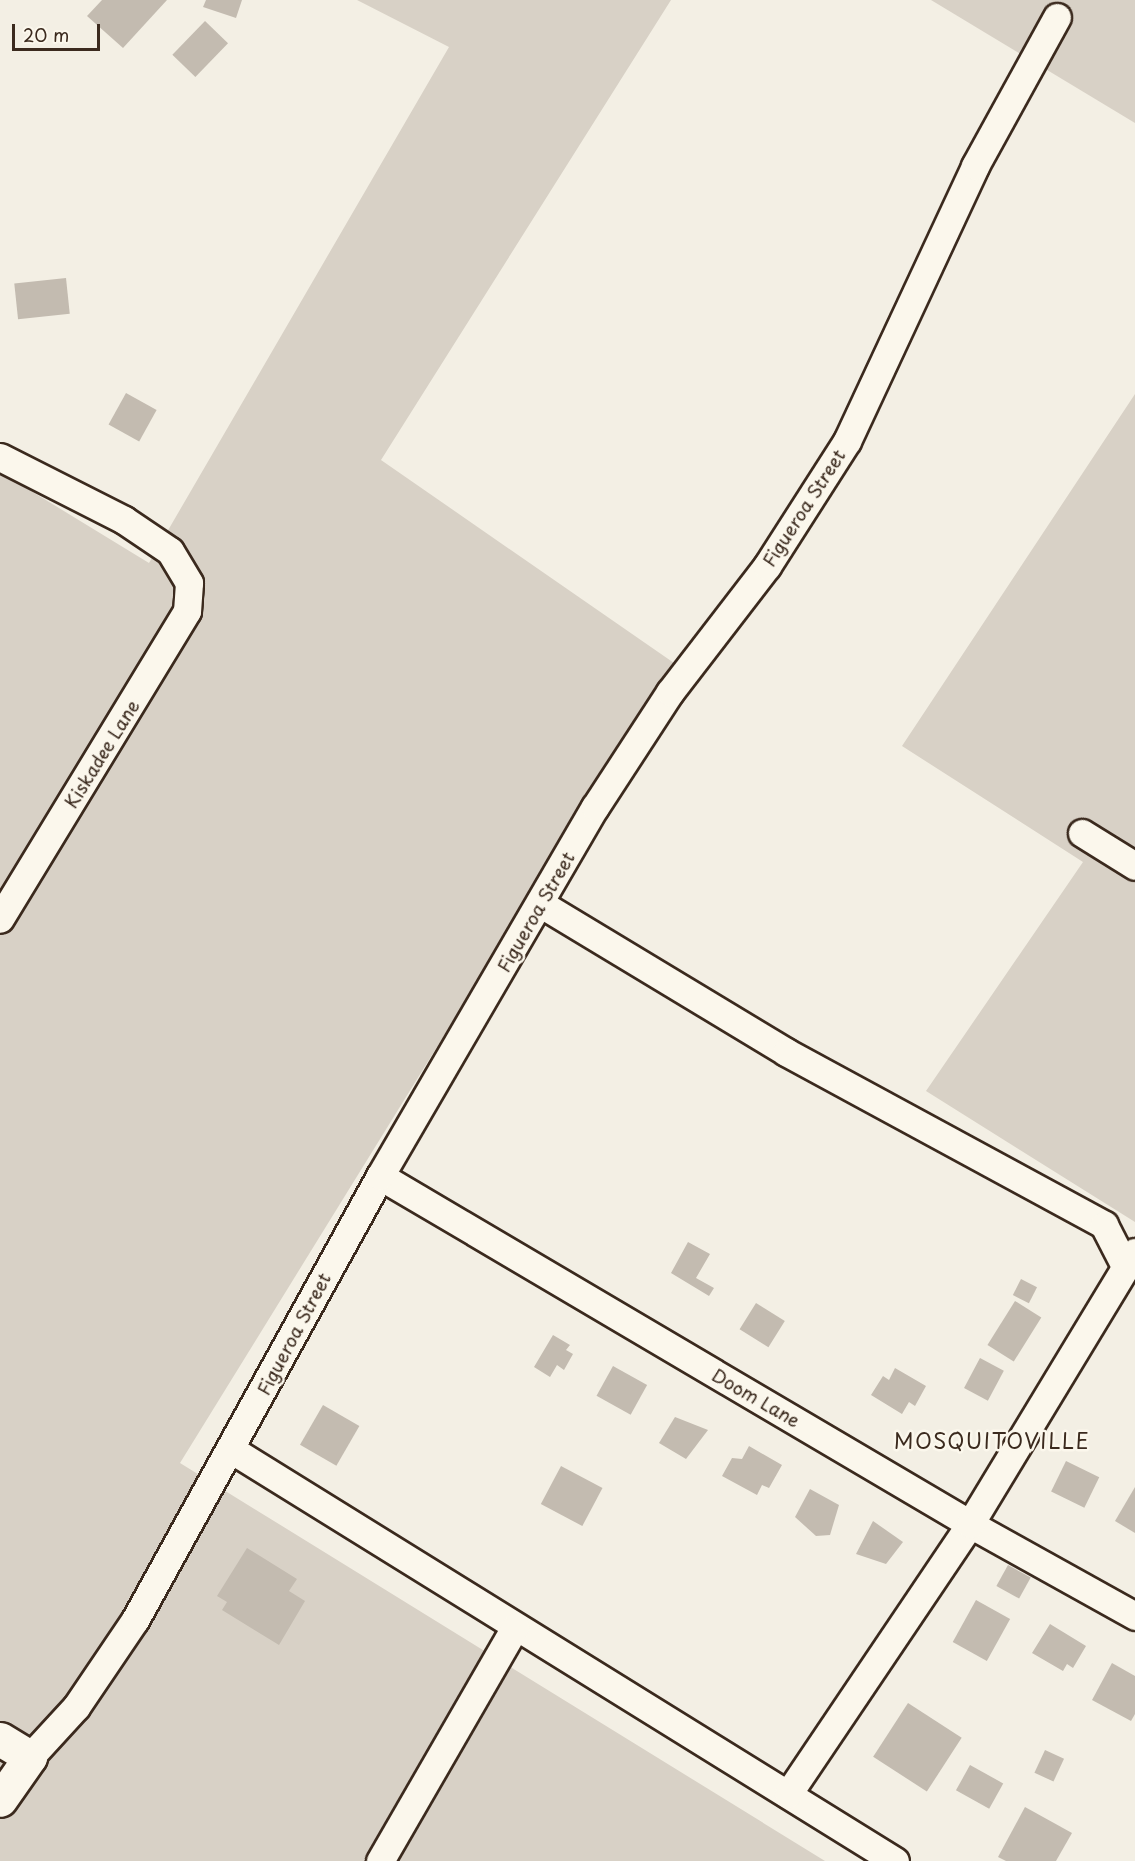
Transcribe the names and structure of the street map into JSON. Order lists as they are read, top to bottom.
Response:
{
  "streets": {
    "street": ["Figueroa Street", "Kiskadee Lane", "Doom Lane"]
  },
  "crossings": [
    ["Figueroa Street", "Doom Lane"]
  ],
  "districts": ["MOSQUITOVILLE"],
  "scale_bar": "20 m"
}
